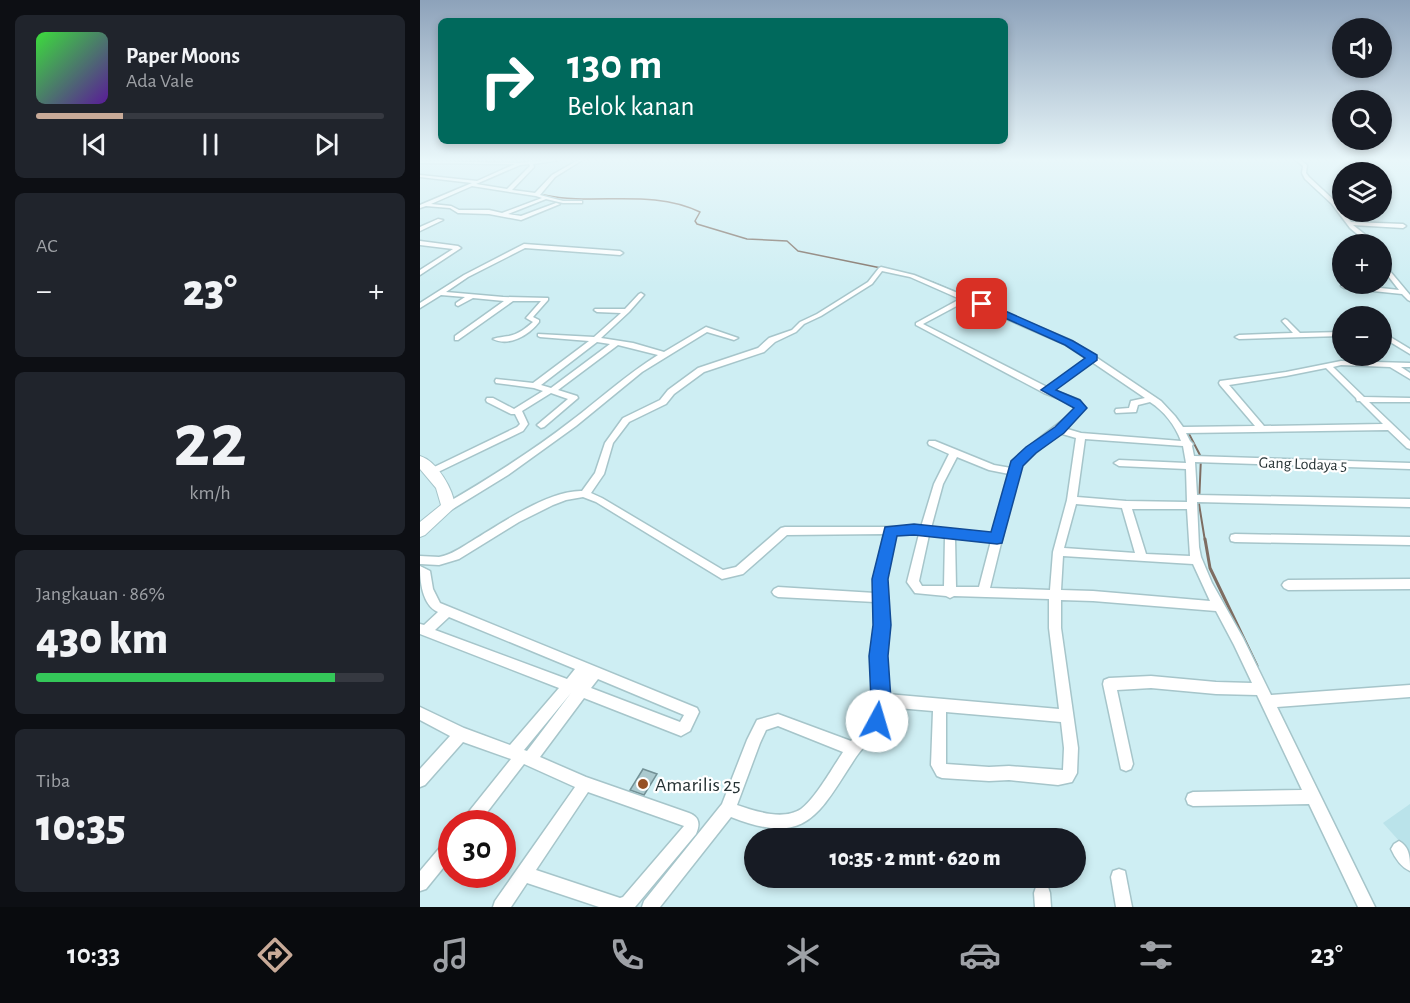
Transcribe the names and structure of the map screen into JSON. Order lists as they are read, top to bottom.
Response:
{
  "streets": {
    "street": ["Gang Lodaya 5"]
  },
  "places": ["Amarilis 25"],
  "page": {
    "map_buttons": ["+", "−"],
    "turn": ["130 m", "Belok kanan"],
    "song": ["Paper Moons", "Ada Vale"],
    "tile": [
      "AC",
      ["22", "km/h"],
      ["Jangkauan · 86%", "430 km"],
      ["Tiba", "10:35"]
    ],
    "heat": ["−", "23°", "+"],
    "limit": "30",
    "trip": "10:35 · 2 mnt · 620 m",
    "tabs": ["10:33", "23°"]
  }
}
